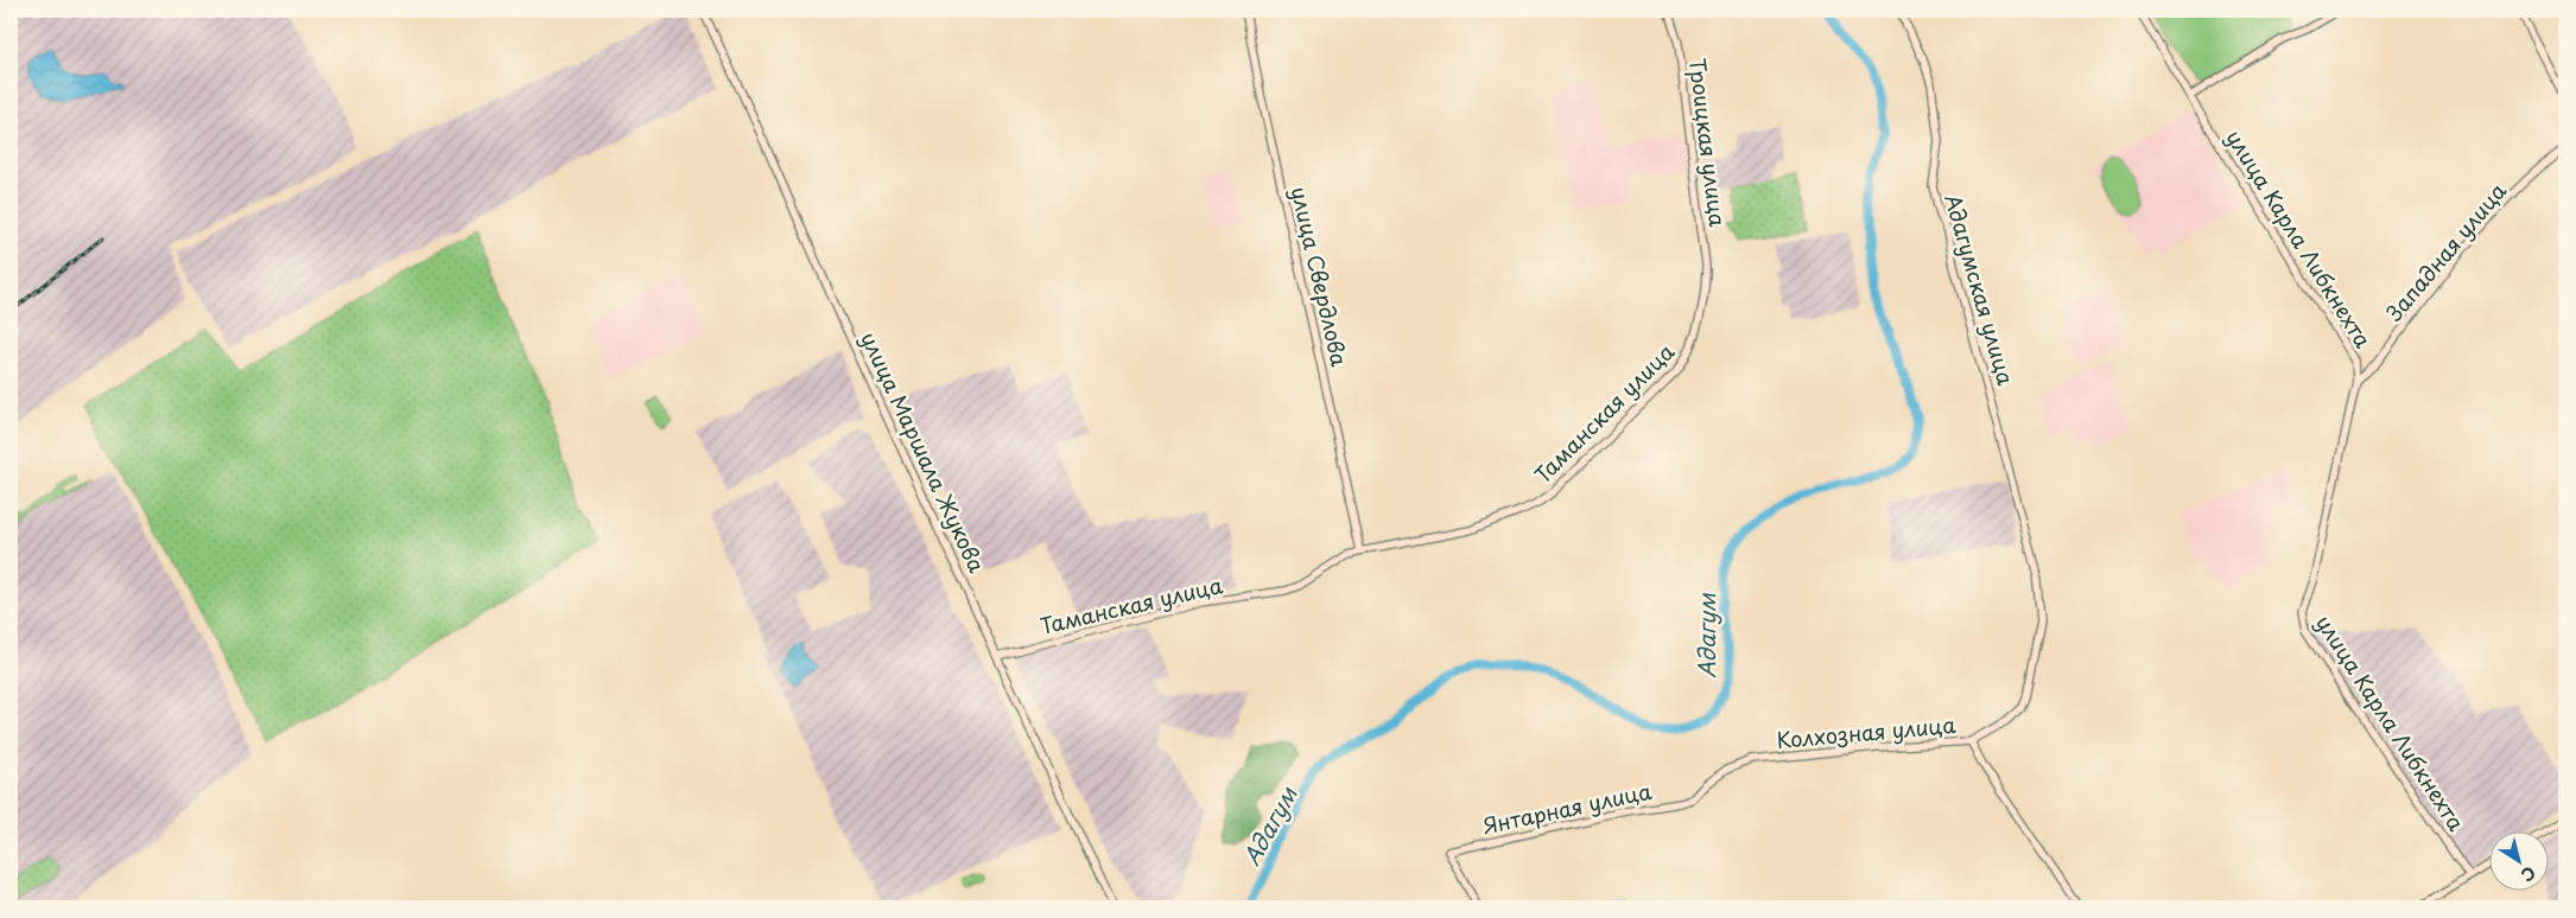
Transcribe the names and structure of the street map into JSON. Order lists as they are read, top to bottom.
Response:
{
  "streets": {
    "main road": [
      "Троицкая улица",
      "улица Карла Либкнехта",
      "Западная улица",
      "улица Свердлова",
      "Адагумская улица",
      "Таманская улица",
      "улица Маршала Жукова",
      "Колхозная улица",
      "Янтарная улица"
    ]
  },
  "crossings": [
    ["Троицкая улица", "Таманская улица"],
    ["улица Карла Либкнехта", "Западная улица"],
    ["улица Свердлова", "Таманская улица"],
    ["Адагумская улица", "Колхозная улица"],
    ["Таманская улица", "улица Маршала Жукова"],
    ["Колхозная улица", "Янтарная улица"]
  ],
  "water": ["Адагум"],
  "north": "bottom right"
}
